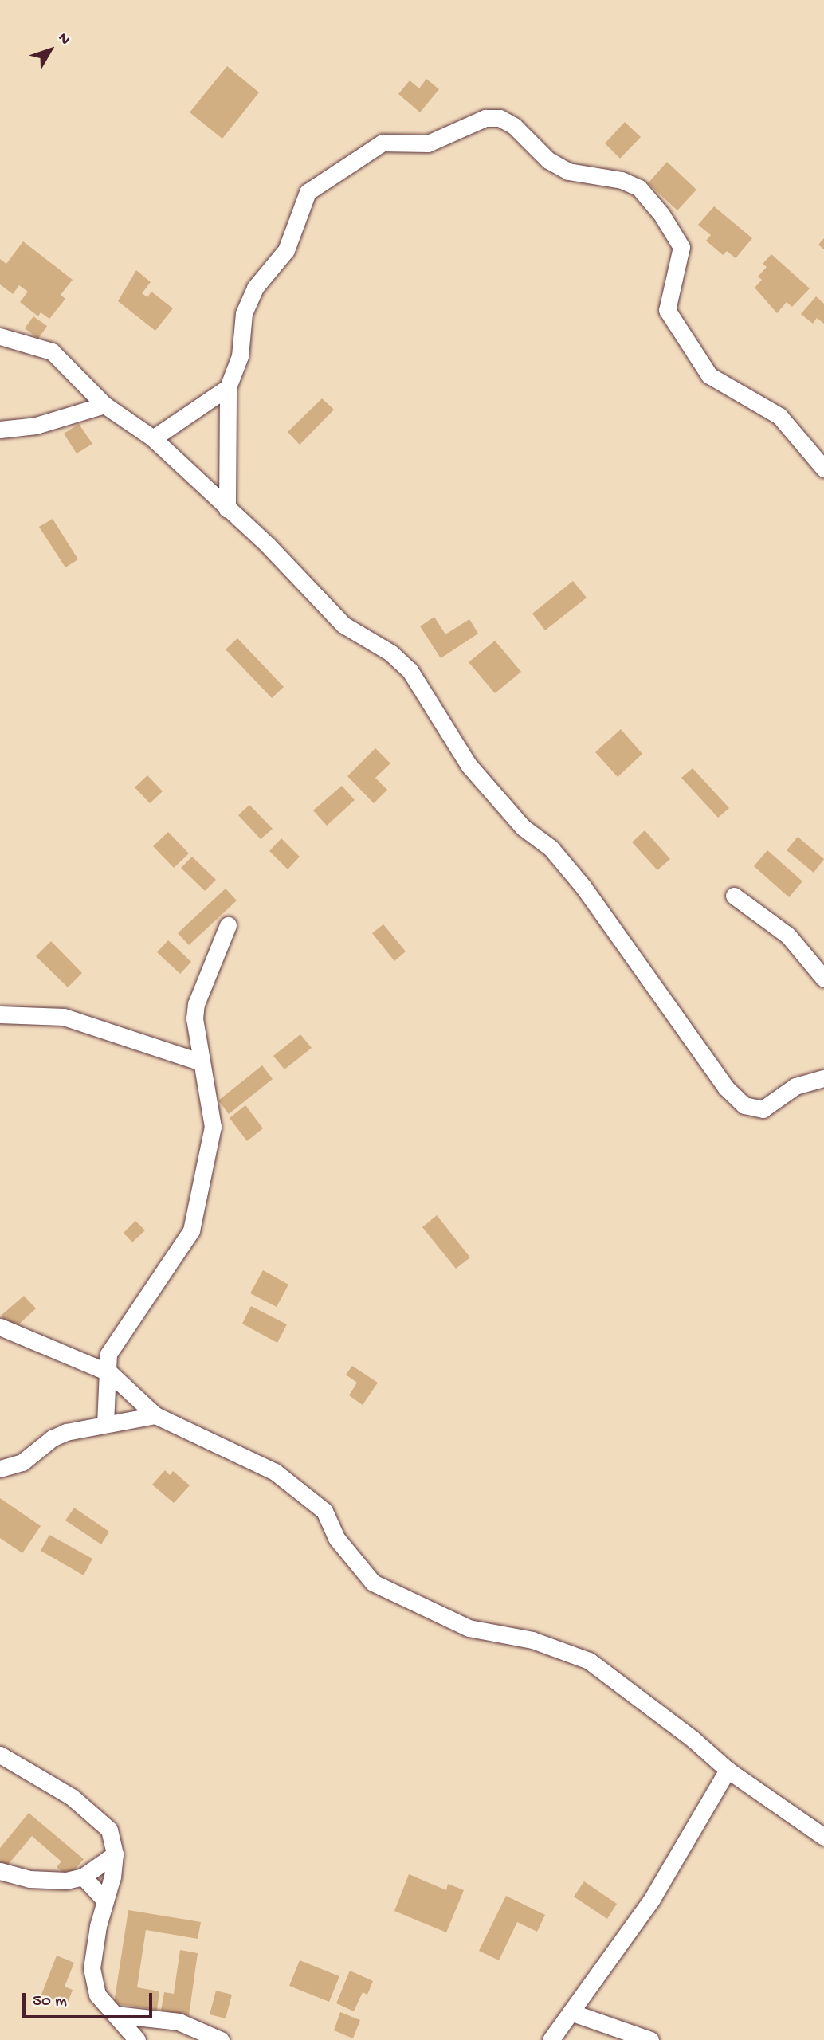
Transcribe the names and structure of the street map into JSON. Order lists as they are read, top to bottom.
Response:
{
  "scale_bar": "50 m",
  "north": "top right"
}
